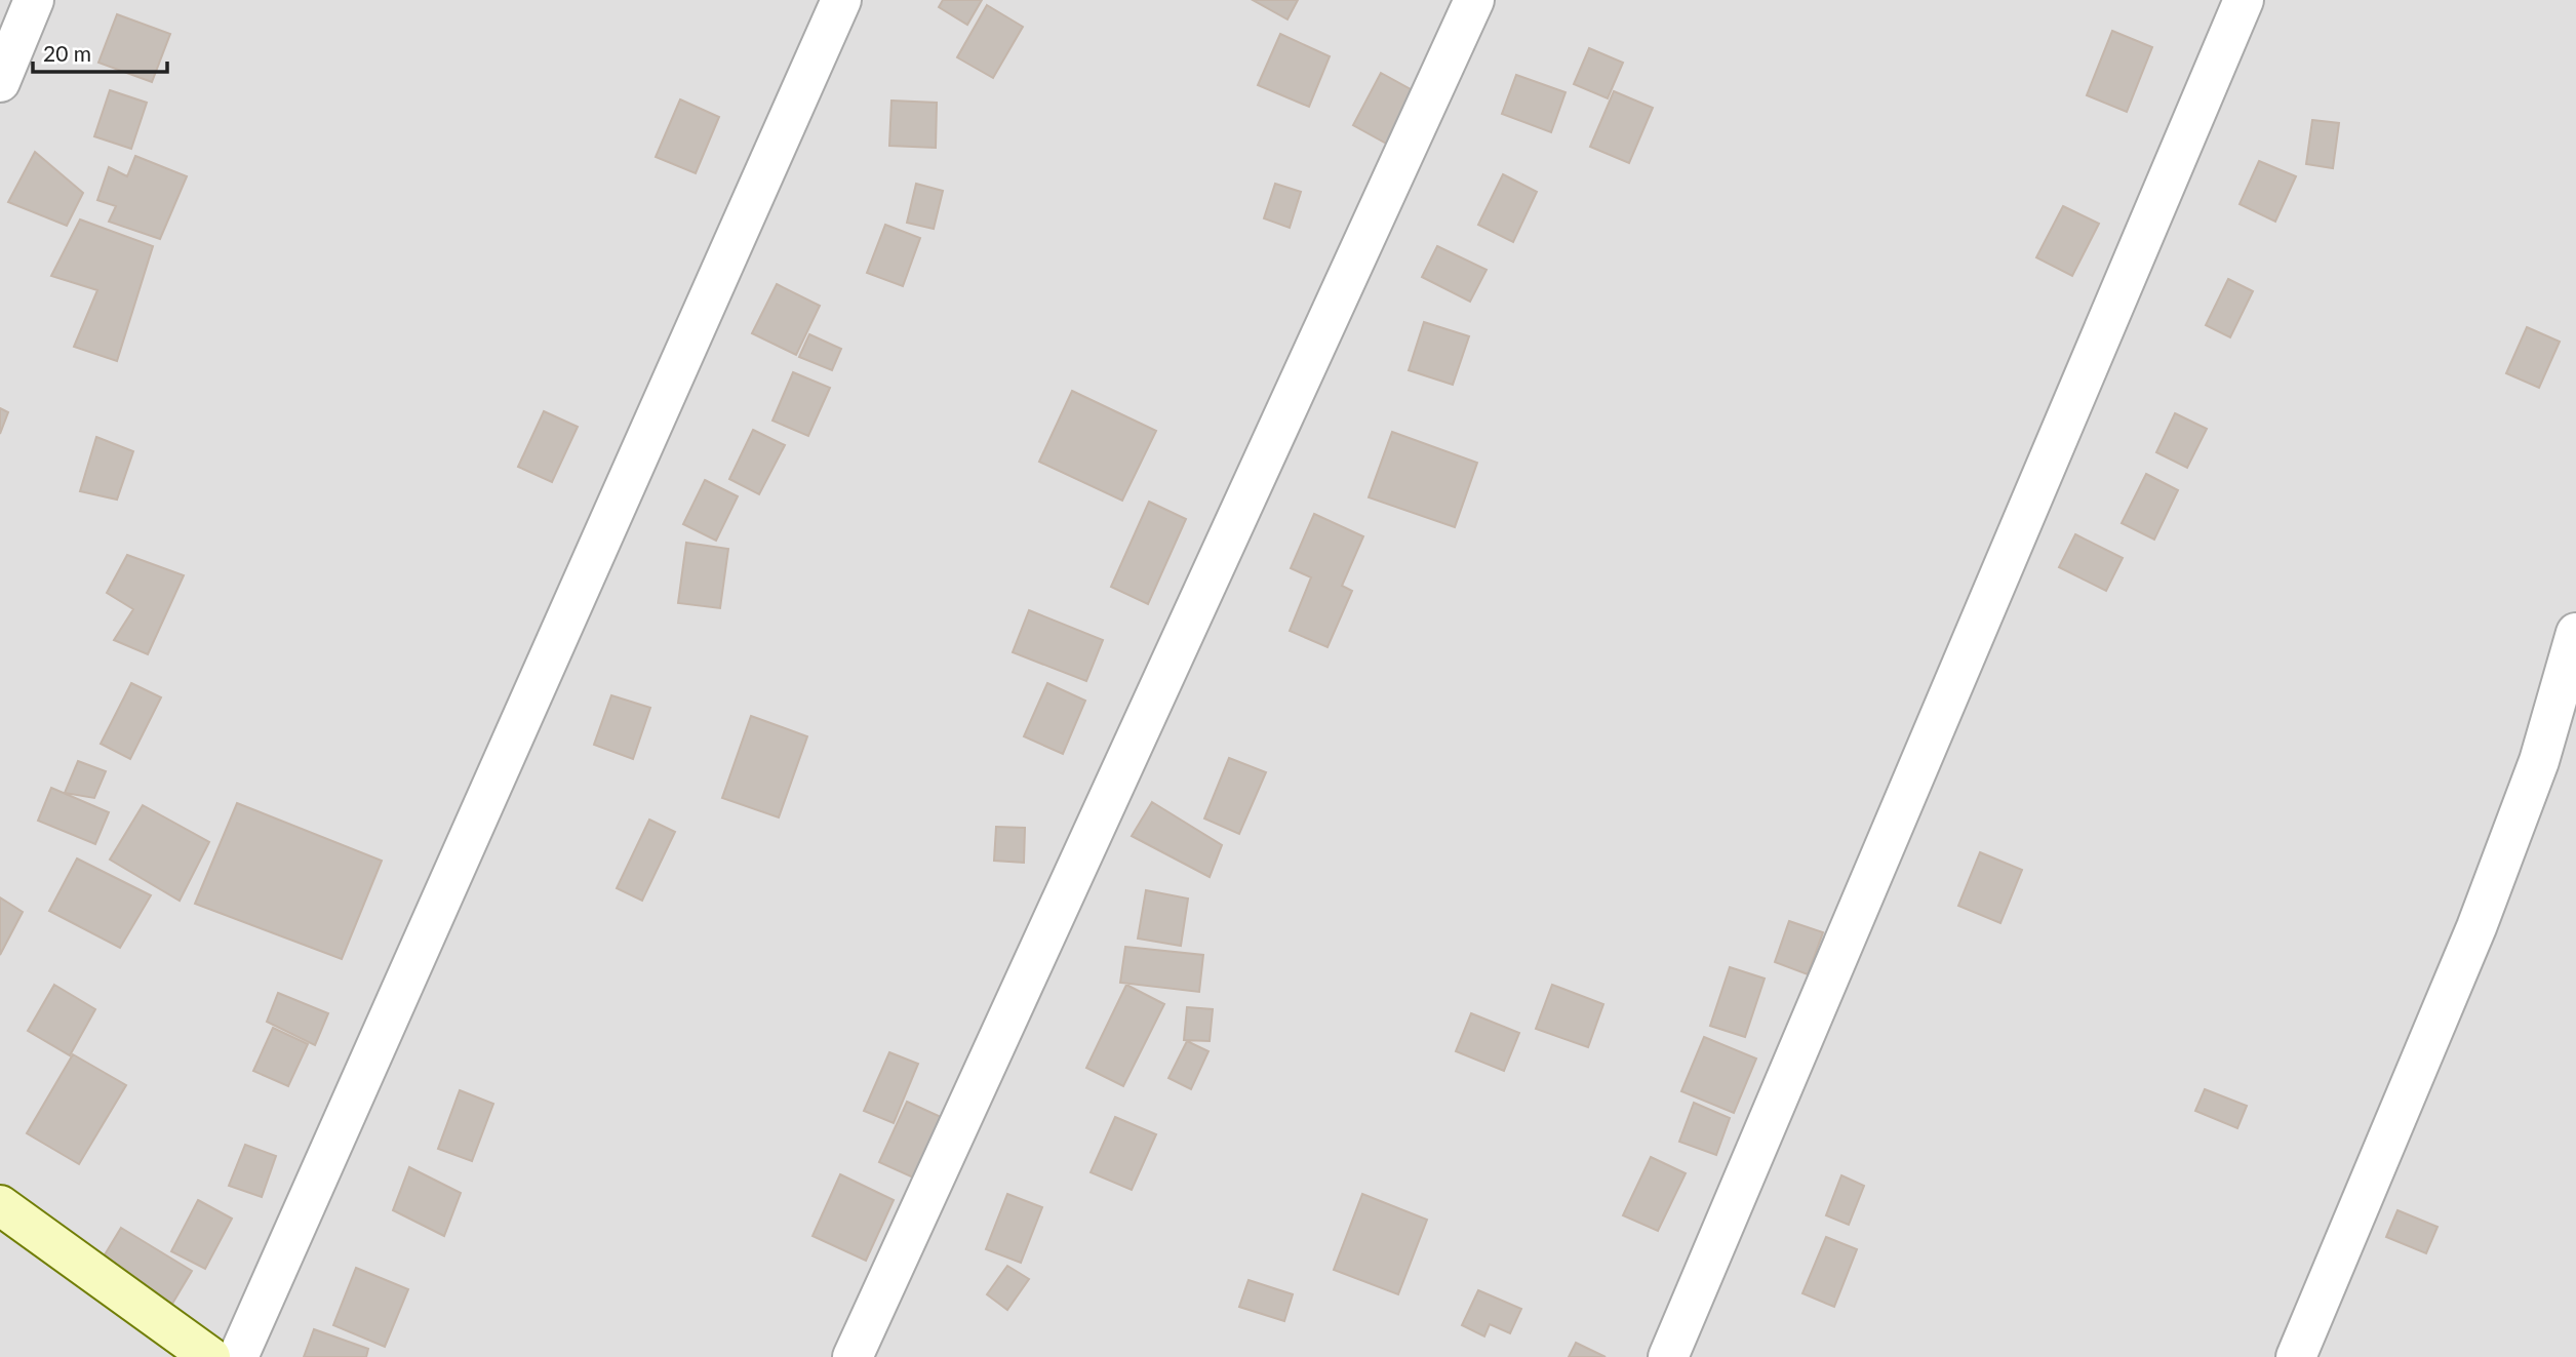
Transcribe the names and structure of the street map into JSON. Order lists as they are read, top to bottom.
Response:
{
  "scale_bar": "20 m"
}
